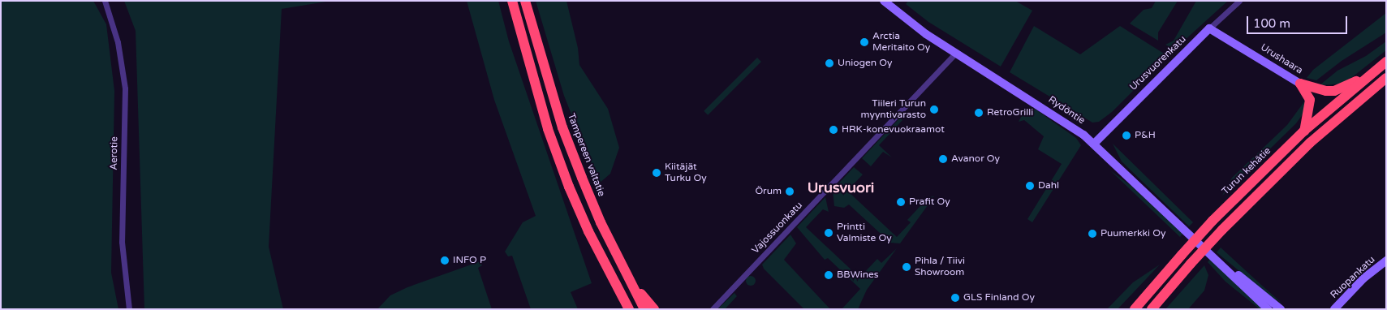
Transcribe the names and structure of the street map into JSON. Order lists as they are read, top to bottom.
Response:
{
  "streets": {
    "highway": ["Tampereen valtatie", "Turun kehätie"],
    "street": [
      "Urushaara",
      "Urusvuorenkatu",
      "Rydöntie",
      "Aerotie",
      "Vajossuonkatu",
      "Ruopankatu"
    ]
  },
  "crossings": [
    ["Urushaara", "Urusvuorenkatu"],
    ["Urusvuorenkatu", "Rydöntie"],
    ["Rydöntie", "Vajossuonkatu"]
  ],
  "districts": ["Urusvuori"],
  "places": [
    "Arctia Meritaito Oy",
    "Uniogen Oy",
    "Tiileri Turun myyntivarasto",
    "RetroGrilli",
    "HRK-konevuokraamot",
    "P&H",
    "Avanor Oy",
    "Kiitäjät Turku Oy",
    "Dahl",
    "Örum",
    "Prafit Oy",
    "Printti Valmiste Oy",
    "Puumerkki Oy",
    "INFO P",
    "Pihla / Tiivi Showroom",
    "BBWines",
    "GLS Finland Oy"
  ],
  "scale_bar": "100 m"
}
